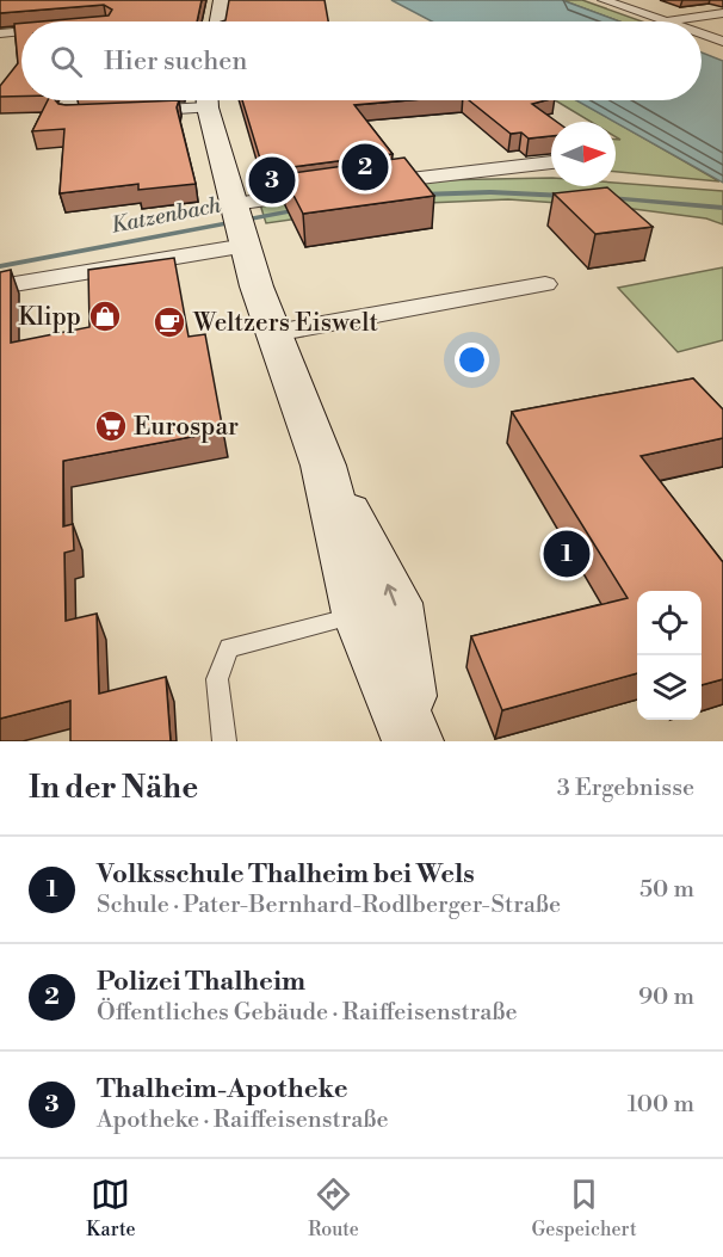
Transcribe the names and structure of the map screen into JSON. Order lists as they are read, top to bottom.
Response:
{
  "water": ["Katzenbach"],
  "places": {
    "shop": ["Klipp"],
    "cafe": ["Weltzers Eiswelt"],
    "supermarket": ["Eurospar"]
  },
  "north": "right",
  "page": {
    "search": "Hier suchen",
    "pins": ["2", "3", "1"],
    "heading": ["In der Nähe", "3 Ergebnisse"],
    "list": [
      {
        "mark": "1",
        "name": "Volksschule Thalheim bei Wels",
        "note": "Schule · Pater-Bernhard-Rodlberger-Straße",
        "value": "50 m"
      },
      {
        "mark": "2",
        "name": "Polizei Thalheim",
        "note": "Öffentliches Gebäude · Raiffeisenstraße",
        "value": "90 m"
      },
      {
        "mark": "3",
        "name": "Thalheim-Apotheke",
        "note": "Apotheke · Raiffeisenstraße",
        "value": "100 m"
      }
    ],
    "nav": ["Karte", "Route", "Gespeichert"]
  }
}
